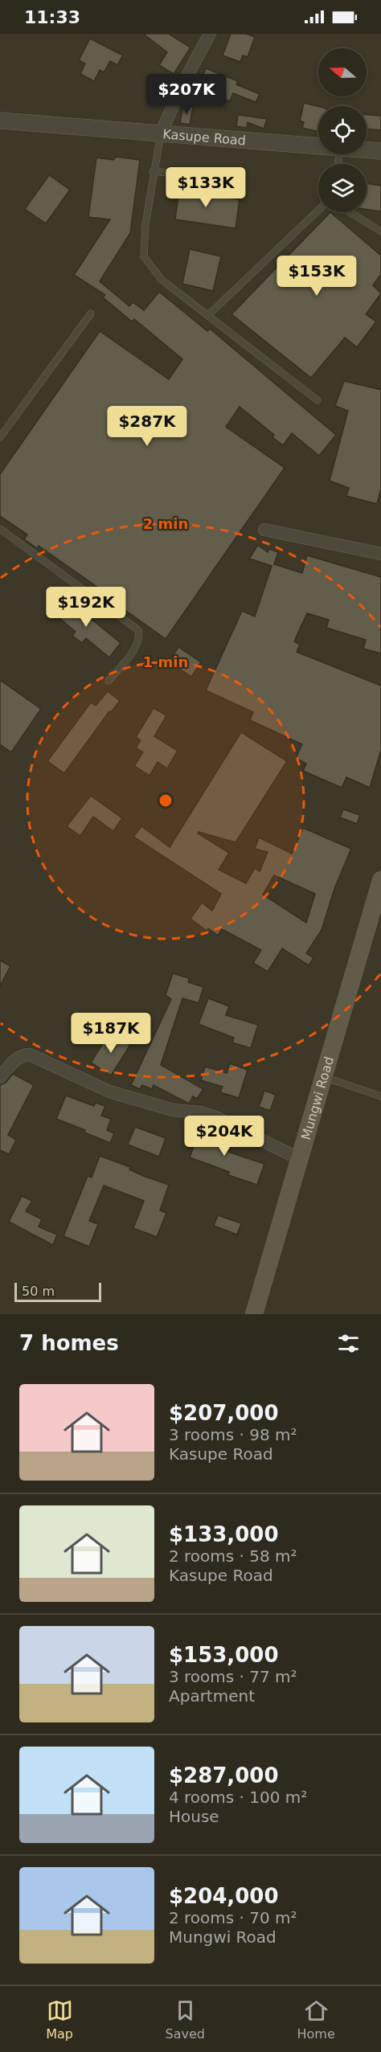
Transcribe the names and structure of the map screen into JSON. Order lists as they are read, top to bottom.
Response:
{
  "streets": {
    "main road": ["Mungwi Road"],
    "street": ["Kasupe Road"]
  },
  "scale_bar": "50 m",
  "north": "left",
  "page": {
    "status": "11:33",
    "price": [
      "$207K",
      "$133K",
      "$153K",
      "$287K",
      "$192K",
      "$187K",
      "$204K"
    ],
    "scale": "50 m",
    "heading": "7 homes",
    "list": [
      {
        "name": "$207,000",
        "note": "3 rooms · 98 m² · Kasupe Road"
      },
      {
        "name": "$133,000",
        "note": "2 rooms · 58 m² · Kasupe Road"
      },
      {
        "name": "$153,000",
        "note": "3 rooms · 77 m² · Apartment"
      },
      {
        "name": "$287,000",
        "note": "4 rooms · 100 m² · House"
      },
      {
        "name": "$204,000",
        "note": "2 rooms · 70 m² · Mungwi Road"
      }
    ],
    "tabs": ["Map", "Saved", "Home"]
  },
  "rings": ["2 min", "1 min"]
}
